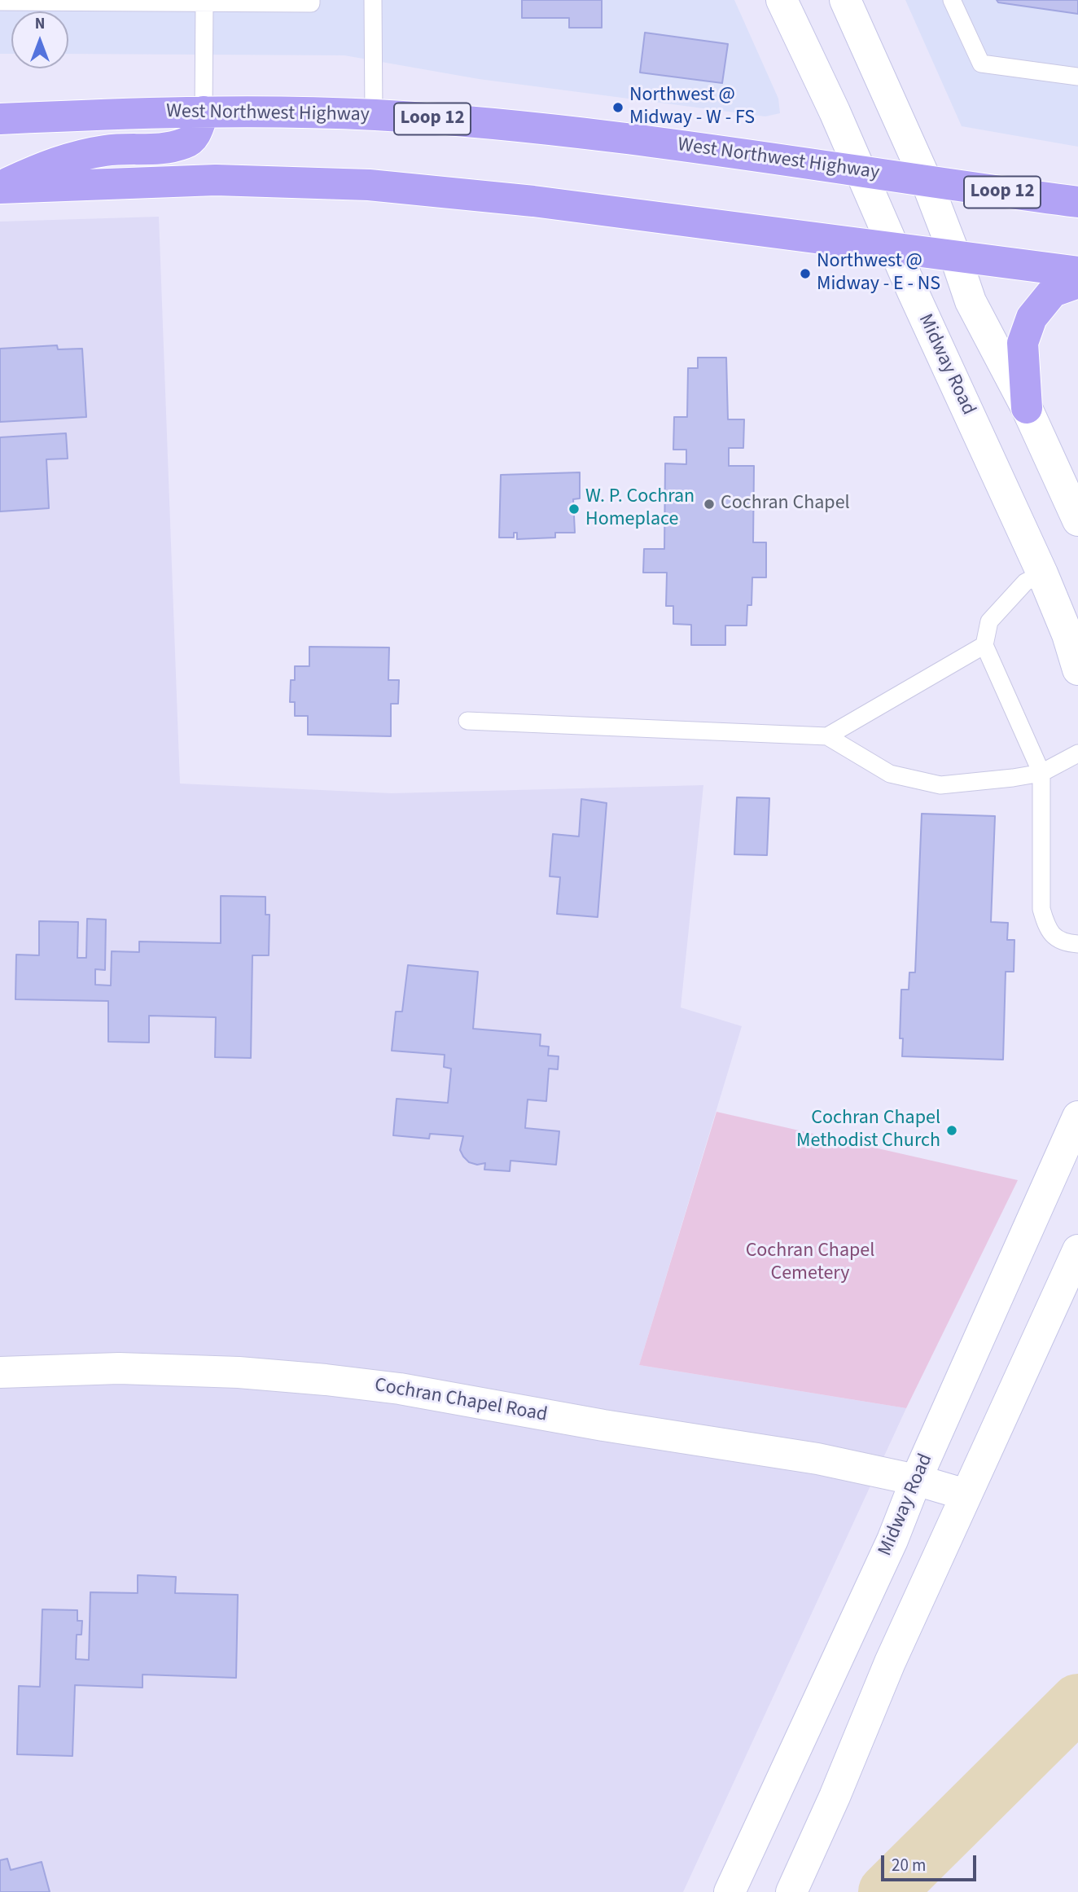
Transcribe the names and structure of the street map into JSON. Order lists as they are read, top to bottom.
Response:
{
  "streets": {
    "main road": [
      "West Northwest Highway",
      "Loop 12",
      "Midway Road",
      "Cochran Chapel Road"
    ]
  },
  "crossings": [
    ["West Northwest Highway", "Midway Road"],
    ["Midway Road", "Cochran Chapel Road"]
  ],
  "parks": ["Cochran Chapel Cemetery"],
  "places": [
    "Northwest @ Midway - W - FS",
    "Northwest @ Midway - E - NS",
    "Cochran Chapel",
    "W. P. Cochran Homeplace",
    "Cochran Chapel Methodist Church"
  ],
  "scale_bar": "20 m",
  "north": "top"
}
